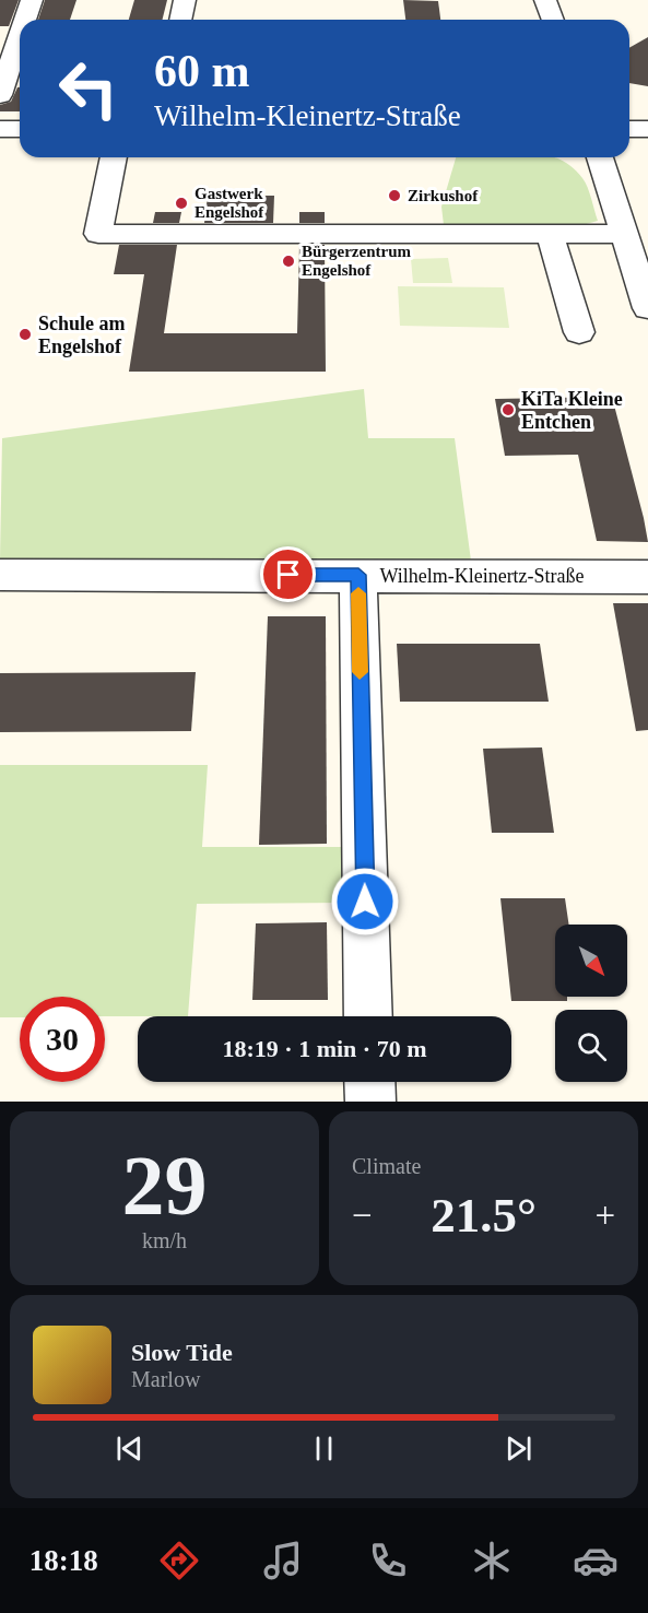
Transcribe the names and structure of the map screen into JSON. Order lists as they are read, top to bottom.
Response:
{
  "streets": {
    "street": ["Wilhelm-Kleinertz-Straße"]
  },
  "places": [
    "Zirkushof",
    "Gastwerk Engelshof",
    "Bürgerzentrum Engelshof",
    "Schule am Engelshof",
    "KiTa Kleine Entchen"
  ],
  "north": "bottom right",
  "page": {
    "turn": ["60 m", "Wilhelm-Kleinertz-Straße"],
    "limit": "30",
    "trip": "18:19 · 1 min · 70 m",
    "tile": [
      ["29", "km/h"],
      "Climate"
    ],
    "heat": ["−", "21.5°", "+"],
    "song": ["Slow Tide", "Marlow"],
    "tabs": "18:18"
  }
}
